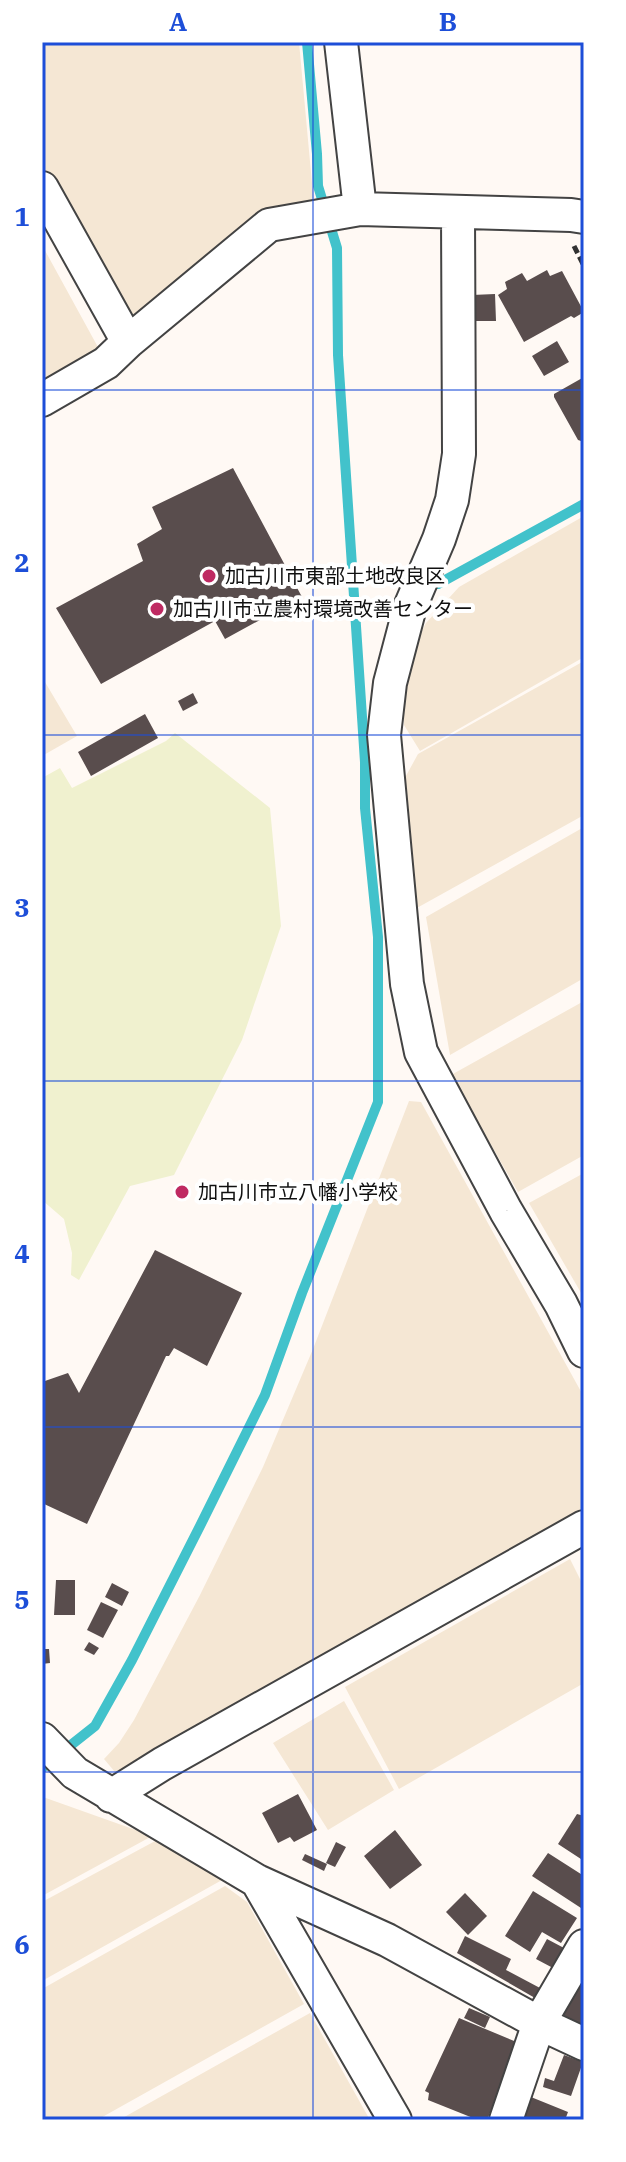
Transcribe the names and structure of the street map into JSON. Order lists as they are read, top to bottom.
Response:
{
  "places": ["加古川市東部土地改良区", "加古川市立農村環境改善センター", "加古川市立八幡小学校"],
  "grid": {
    "columns": ["A", "B"],
    "rows": [
      "1",
      "2",
      "3",
      "4",
      "5",
      "6"
    ]
  }
}
